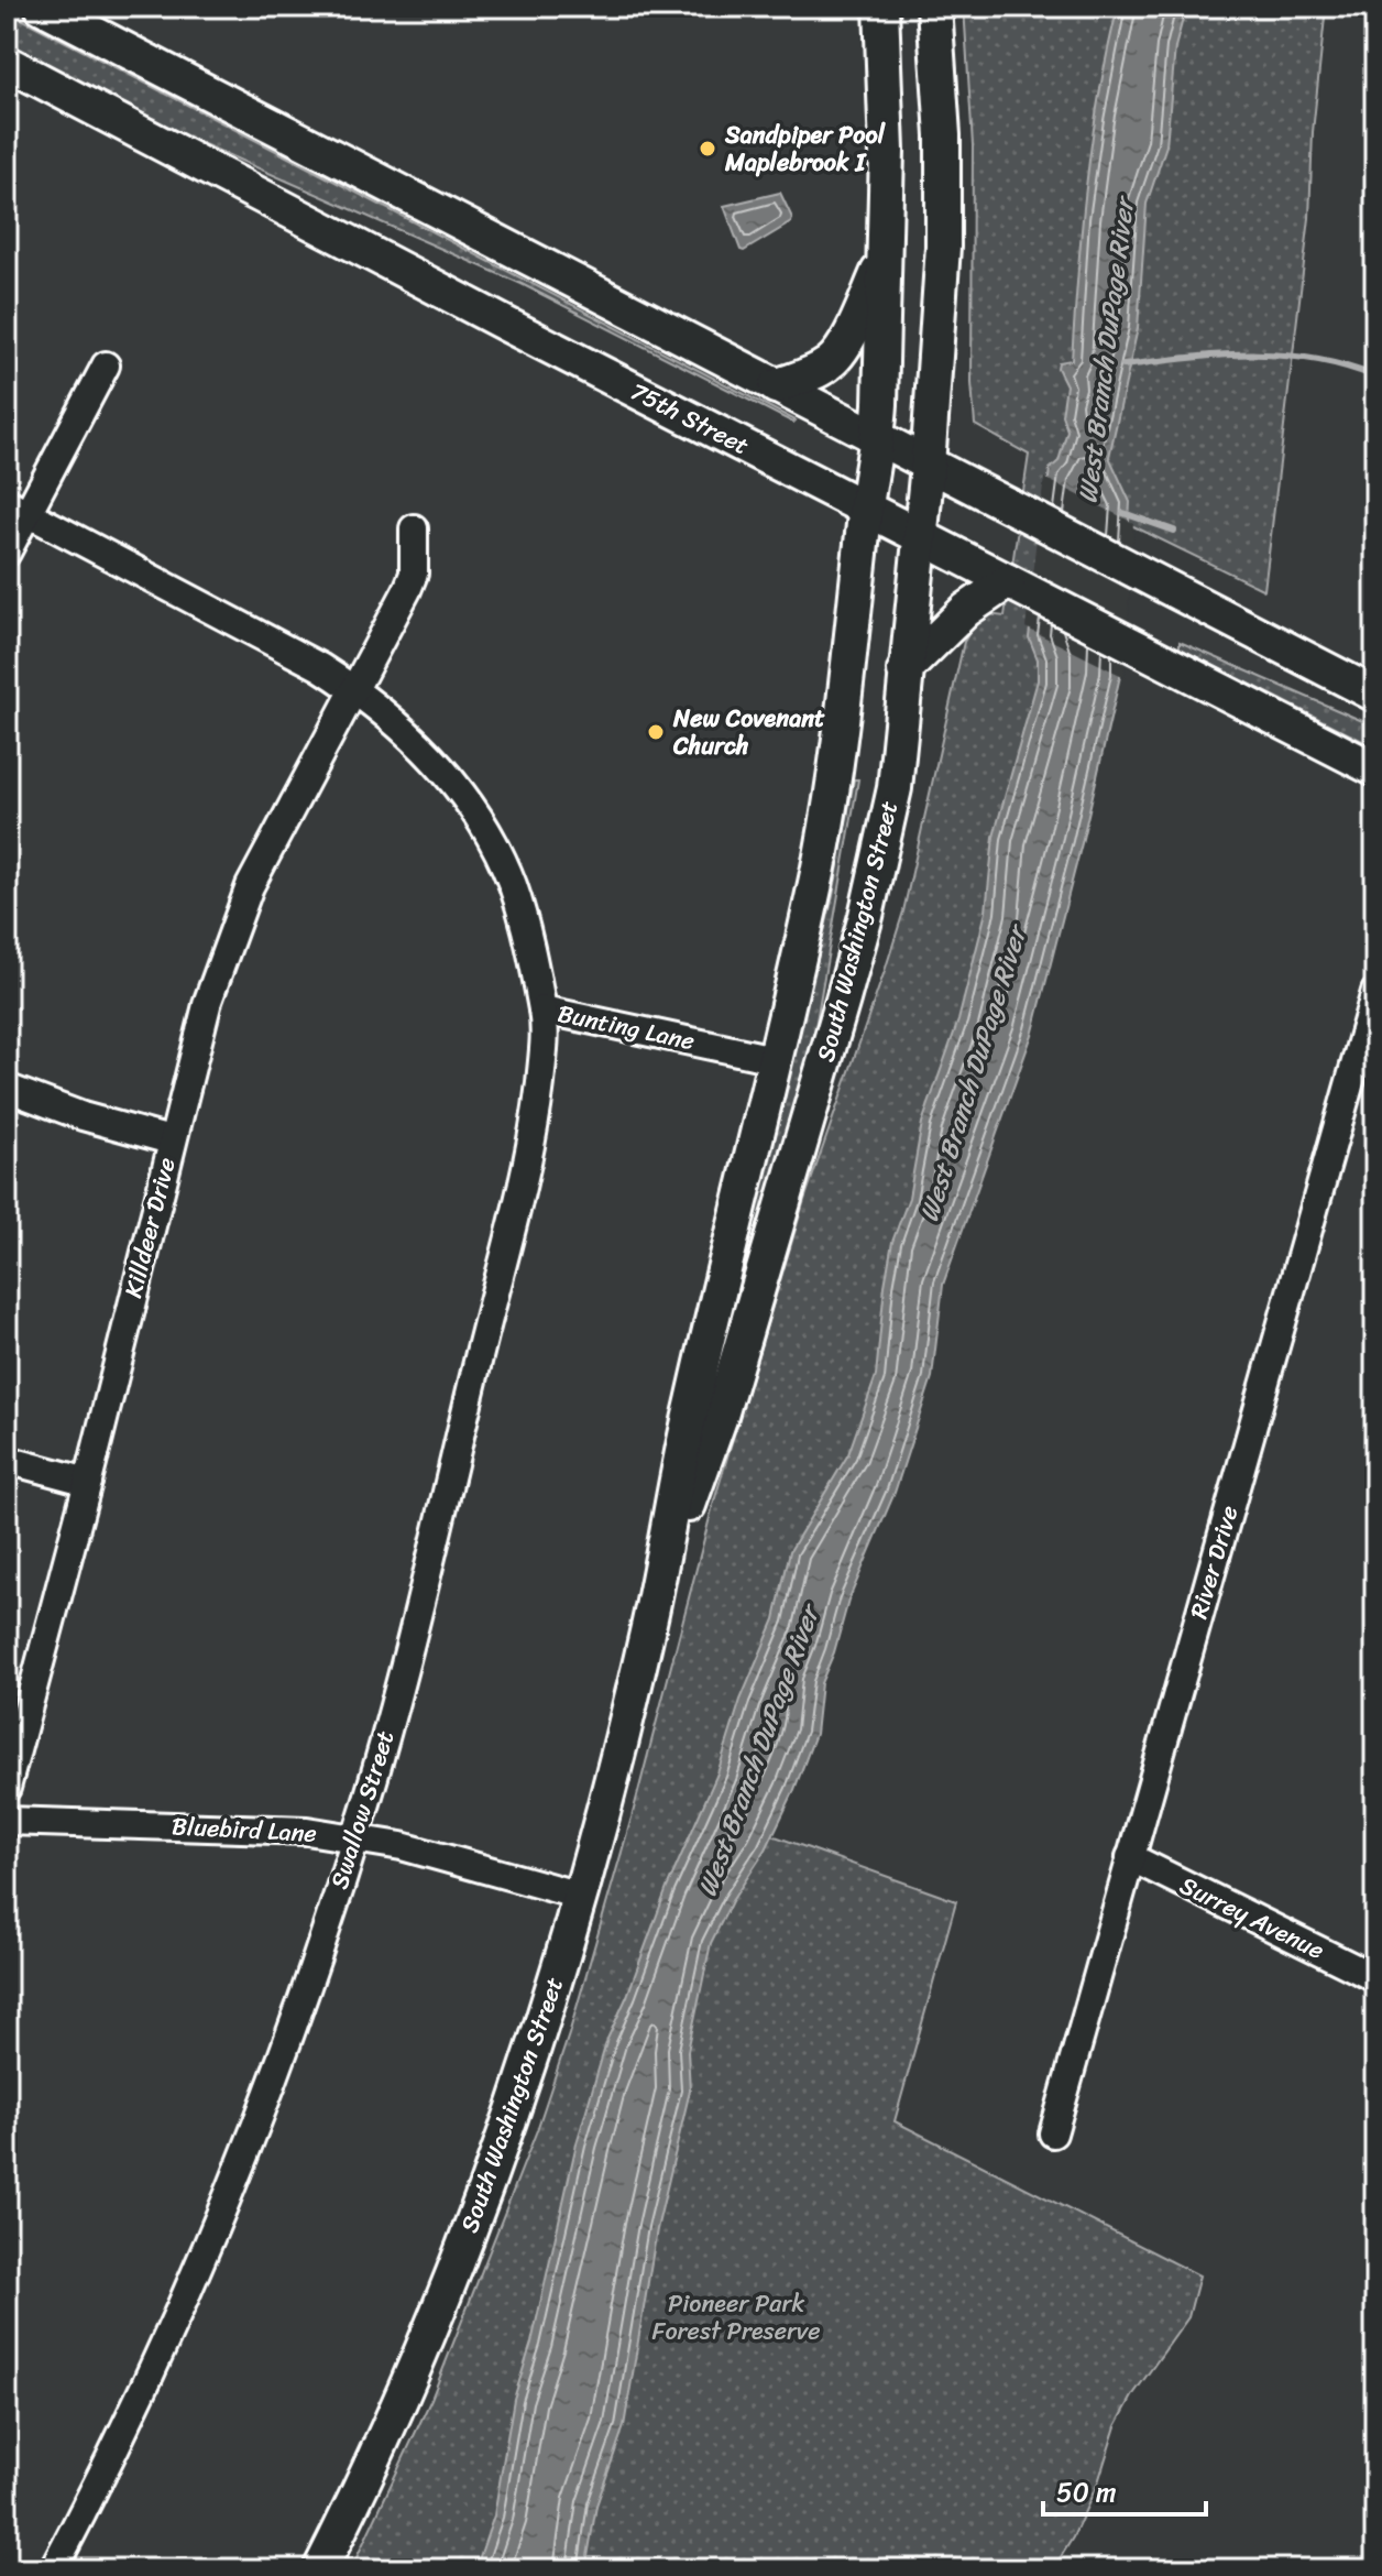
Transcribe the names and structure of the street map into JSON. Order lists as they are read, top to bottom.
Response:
{
  "streets": {
    "main road": ["75th Street", "South Washington Street"],
    "street": [
      "Bunting Lane",
      "Killdeer Drive",
      "River Drive",
      "Swallow Street",
      "Bluebird Lane",
      "Surrey Avenue"
    ]
  },
  "crossings": [
    ["75th Street", "South Washington Street"],
    ["South Washington Street", "Bunting Lane"],
    ["South Washington Street", "Bluebird Lane"],
    ["Bunting Lane", "Killdeer Drive"],
    ["Bunting Lane", "Swallow Street"],
    ["River Drive", "Surrey Avenue"],
    ["Swallow Street", "Bluebird Lane"]
  ],
  "water": ["West Branch DuPage River"],
  "parks": ["Pioneer Park Forest Preserve"],
  "places": ["Sandpiper Pool Maplebrook I", "New Covenant Church"],
  "scale_bar": "50 m"
}
